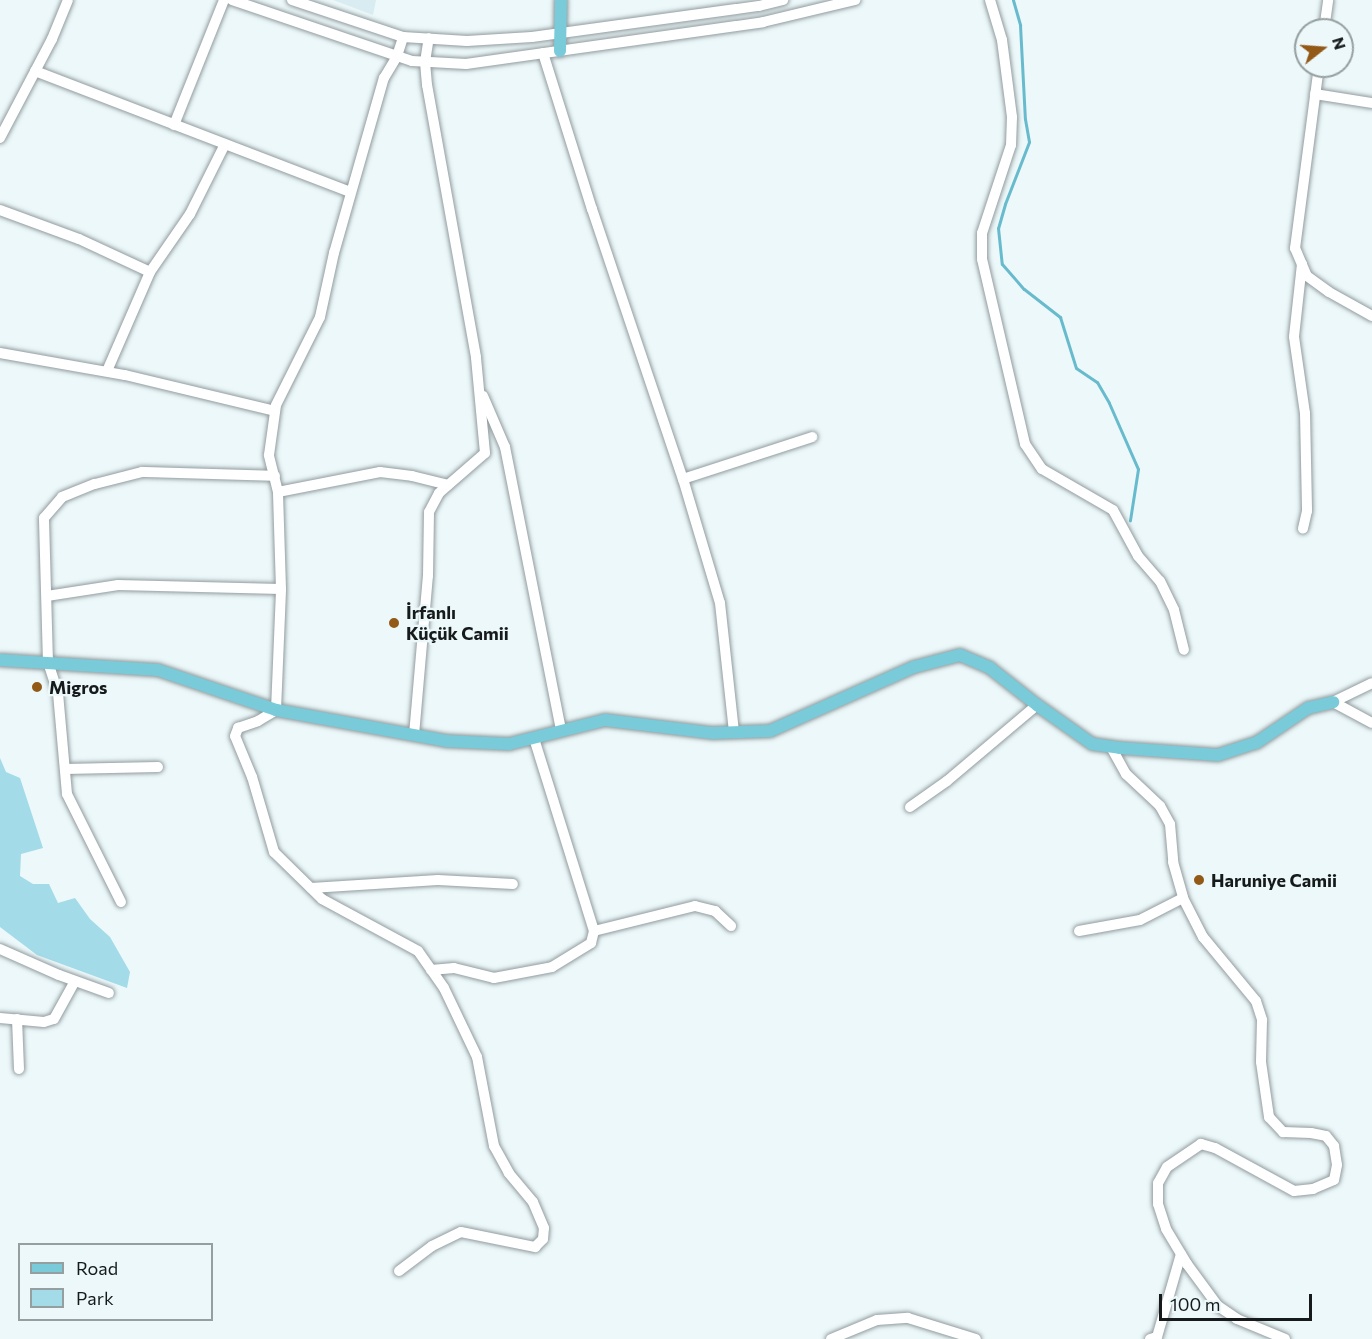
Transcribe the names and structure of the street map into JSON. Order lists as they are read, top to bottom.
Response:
{
  "places": ["İrfanlı Küçük Camii", "Migros", "Haruniye Camii"],
  "legend": ["Road", "Park"],
  "scale_bar": "100 m",
  "north": "right"
}
